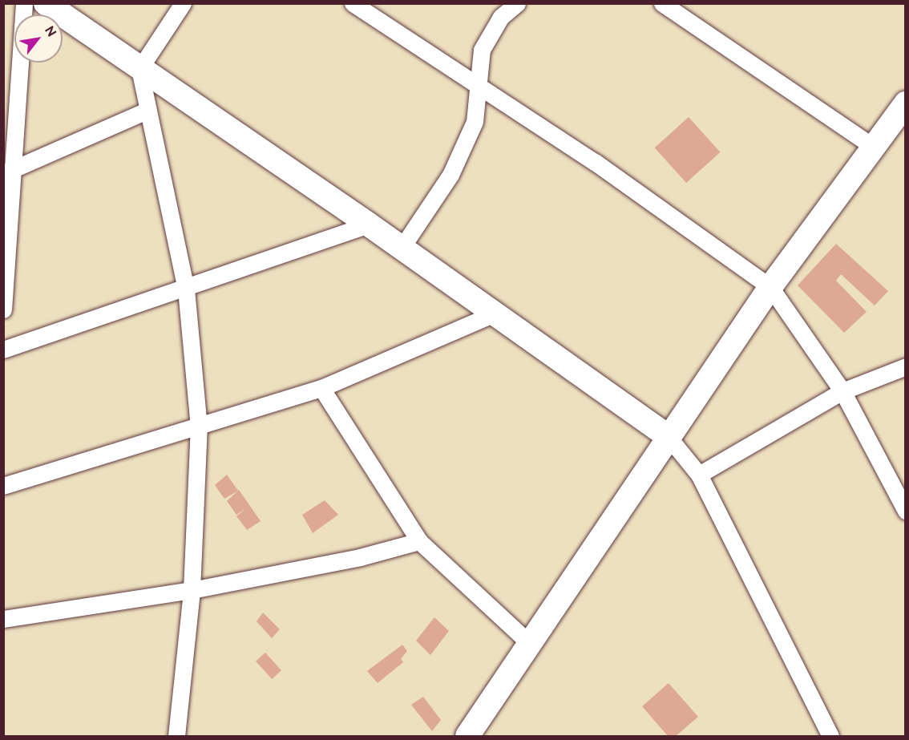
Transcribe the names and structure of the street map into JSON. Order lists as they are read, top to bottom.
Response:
{
  "north": "top right"
}
